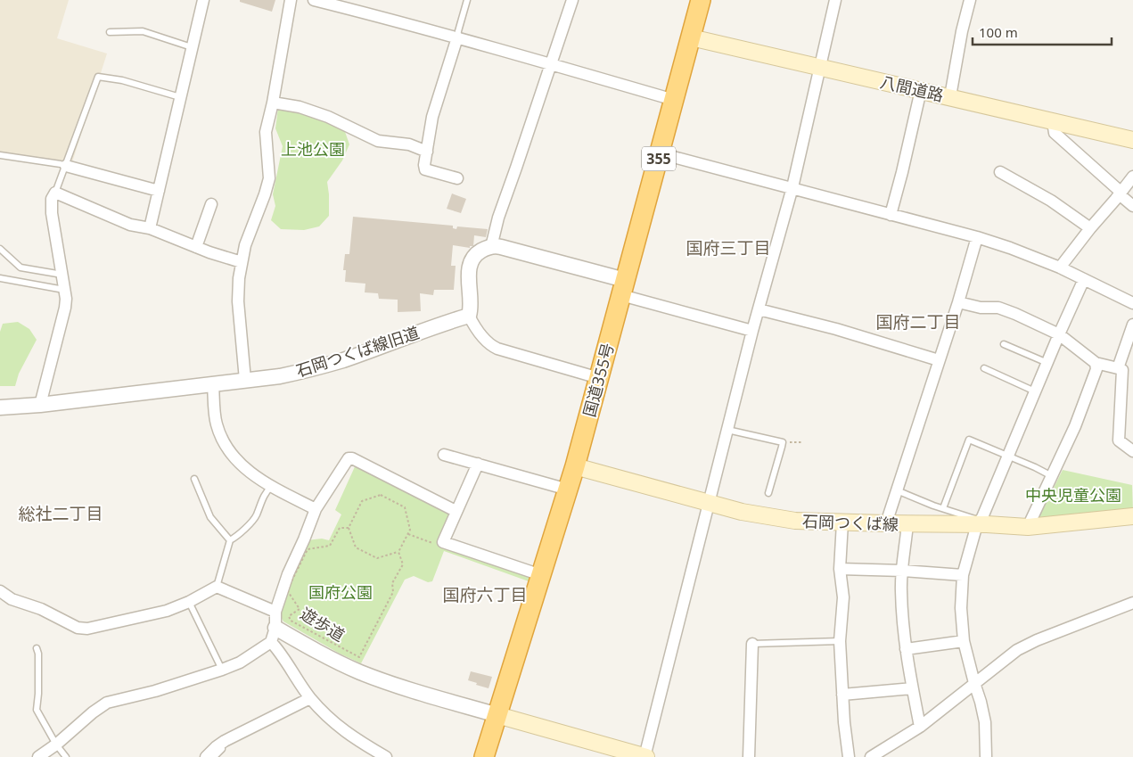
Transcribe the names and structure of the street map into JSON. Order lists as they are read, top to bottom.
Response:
{
  "streets": {
    "highway": ["355", "国道355号"],
    "main road": ["八間道路", "石岡つくば線"],
    "street": ["石岡つくば線旧道"],
    "path": ["遊歩道"]
  },
  "crossings": [
    ["八間道路", "国道355号"],
    ["国道355号", "石岡つくば線"]
  ],
  "districts": [
    "国府三丁目",
    "国府二丁目",
    "総社二丁目",
    "国府六丁目"
  ],
  "parks": ["上池公園", "中央児童公園", "国府公園"],
  "scale_bar": "100 m"
}
